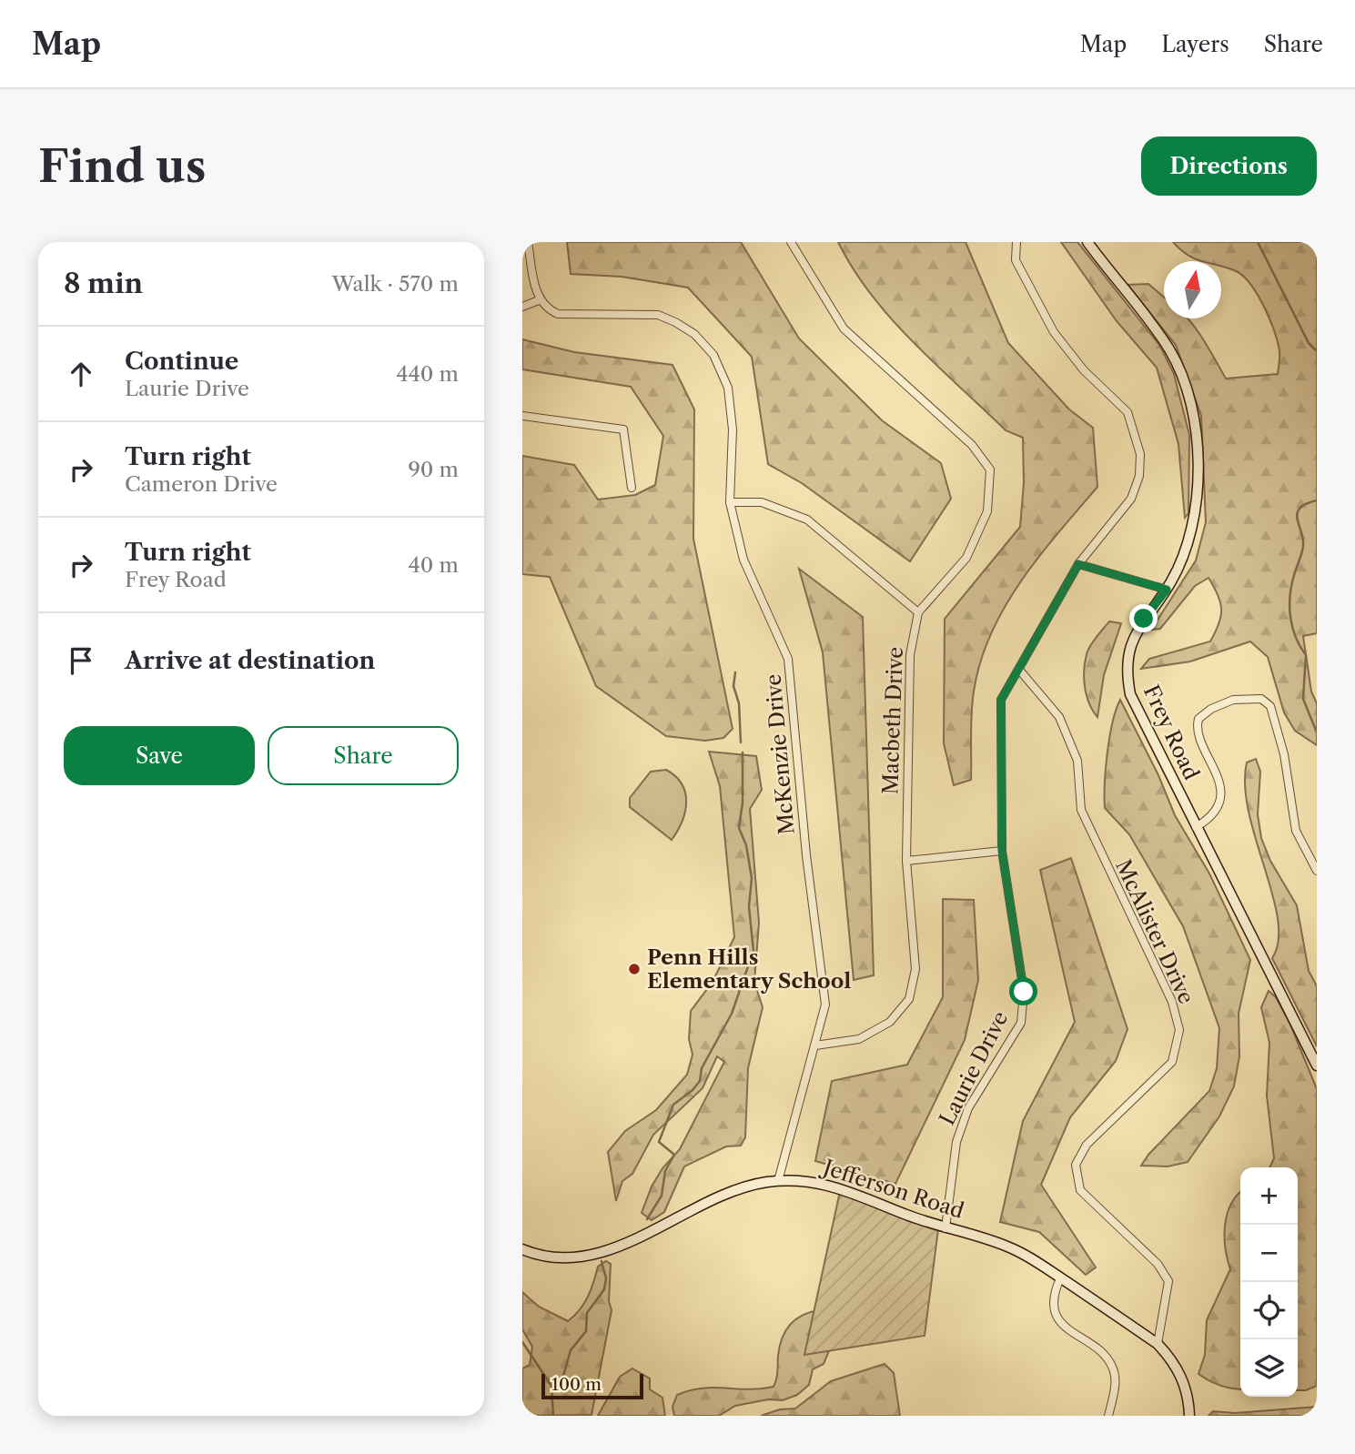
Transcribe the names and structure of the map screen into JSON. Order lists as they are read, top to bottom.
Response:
{
  "streets": {
    "street": [
      "Macbeth Drive",
      "Frey Road",
      "McKenzie Drive",
      "McAlister Drive",
      "Laurie Drive",
      "Jefferson Road"
    ]
  },
  "crossings": [
    ["Macbeth Drive", "McKenzie Drive"],
    ["McKenzie Drive", "Jefferson Road"],
    ["McAlister Drive", "Laurie Drive"],
    ["McAlister Drive", "Jefferson Road"],
    ["Laurie Drive", "Jefferson Road"]
  ],
  "places": ["Penn Hills Elementary School"],
  "scale_bar": "100 m",
  "north": "top",
  "page": {
    "header": "Map",
    "nav": ["Map", "Layers", "Share"],
    "buttons": [
      "Directions",
      ["Save", "Share"]
    ],
    "title": "Find us",
    "heading": ["8 min", "Walk · 570 m"],
    "list": [
      ["Continue", "Laurie Drive", "440 m"],
      ["Turn right", "Cameron Drive", "90 m"],
      ["Turn right", "Frey Road", "40 m"],
      "Arrive at destination"
    ],
    "map_buttons": ["+", "−"],
    "scale": "100 m"
  }
}
